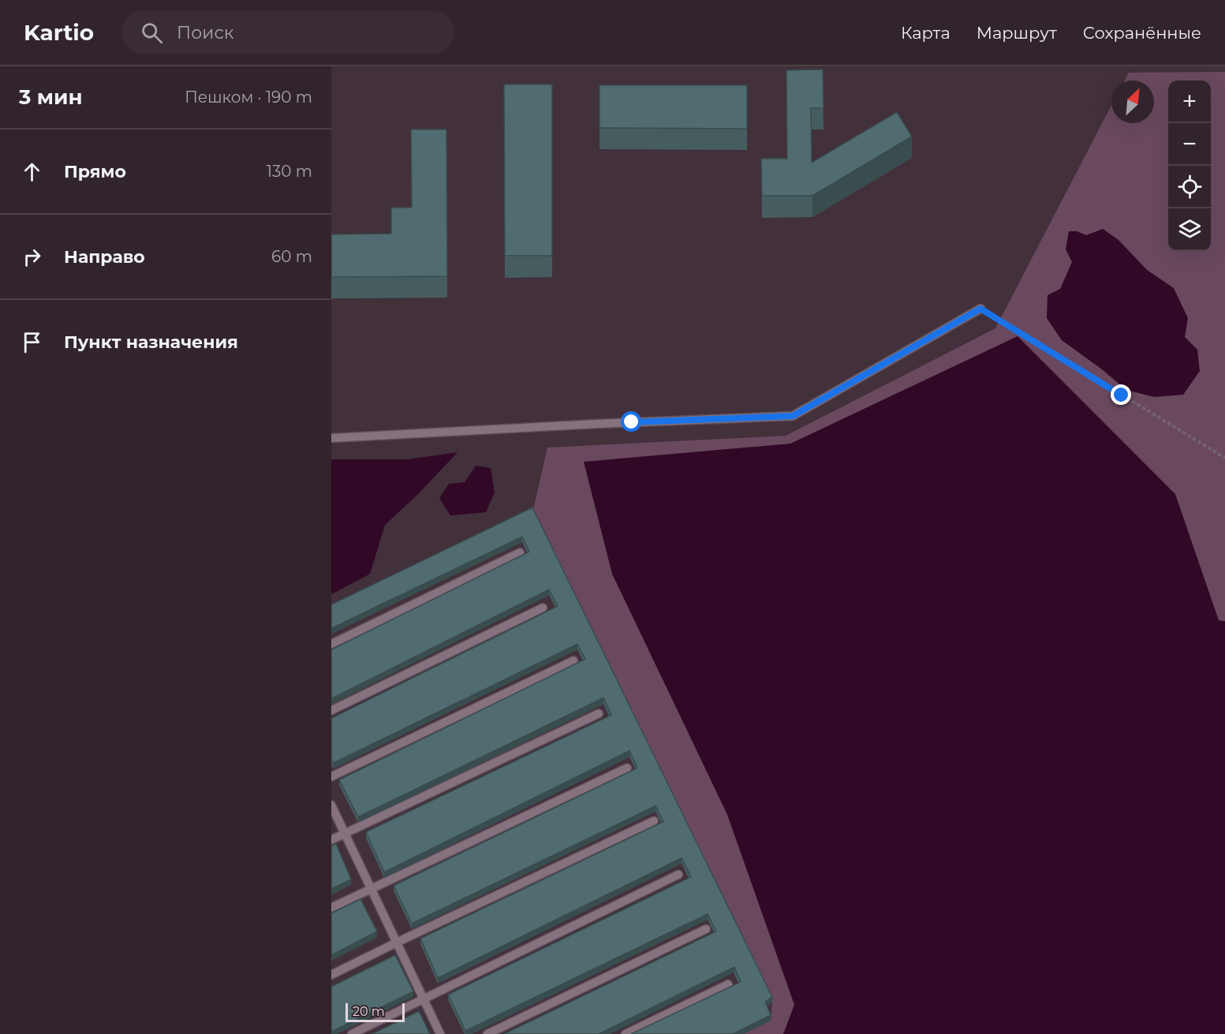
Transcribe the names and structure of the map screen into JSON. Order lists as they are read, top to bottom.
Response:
{
  "scale_bar": "20 m",
  "north": "top right",
  "page": {
    "header": "Kartio",
    "search": "Поиск",
    "nav": ["Карта", "Маршрут", "Сохранённые"],
    "heading": ["3 мин", "Пешком · 190 m"],
    "map_buttons": ["+", "−"],
    "list": [
      ["Прямо", "130 m"],
      ["Направо", "60 m"],
      "Пункт назначения"
    ],
    "scale": "20 m"
  }
}
